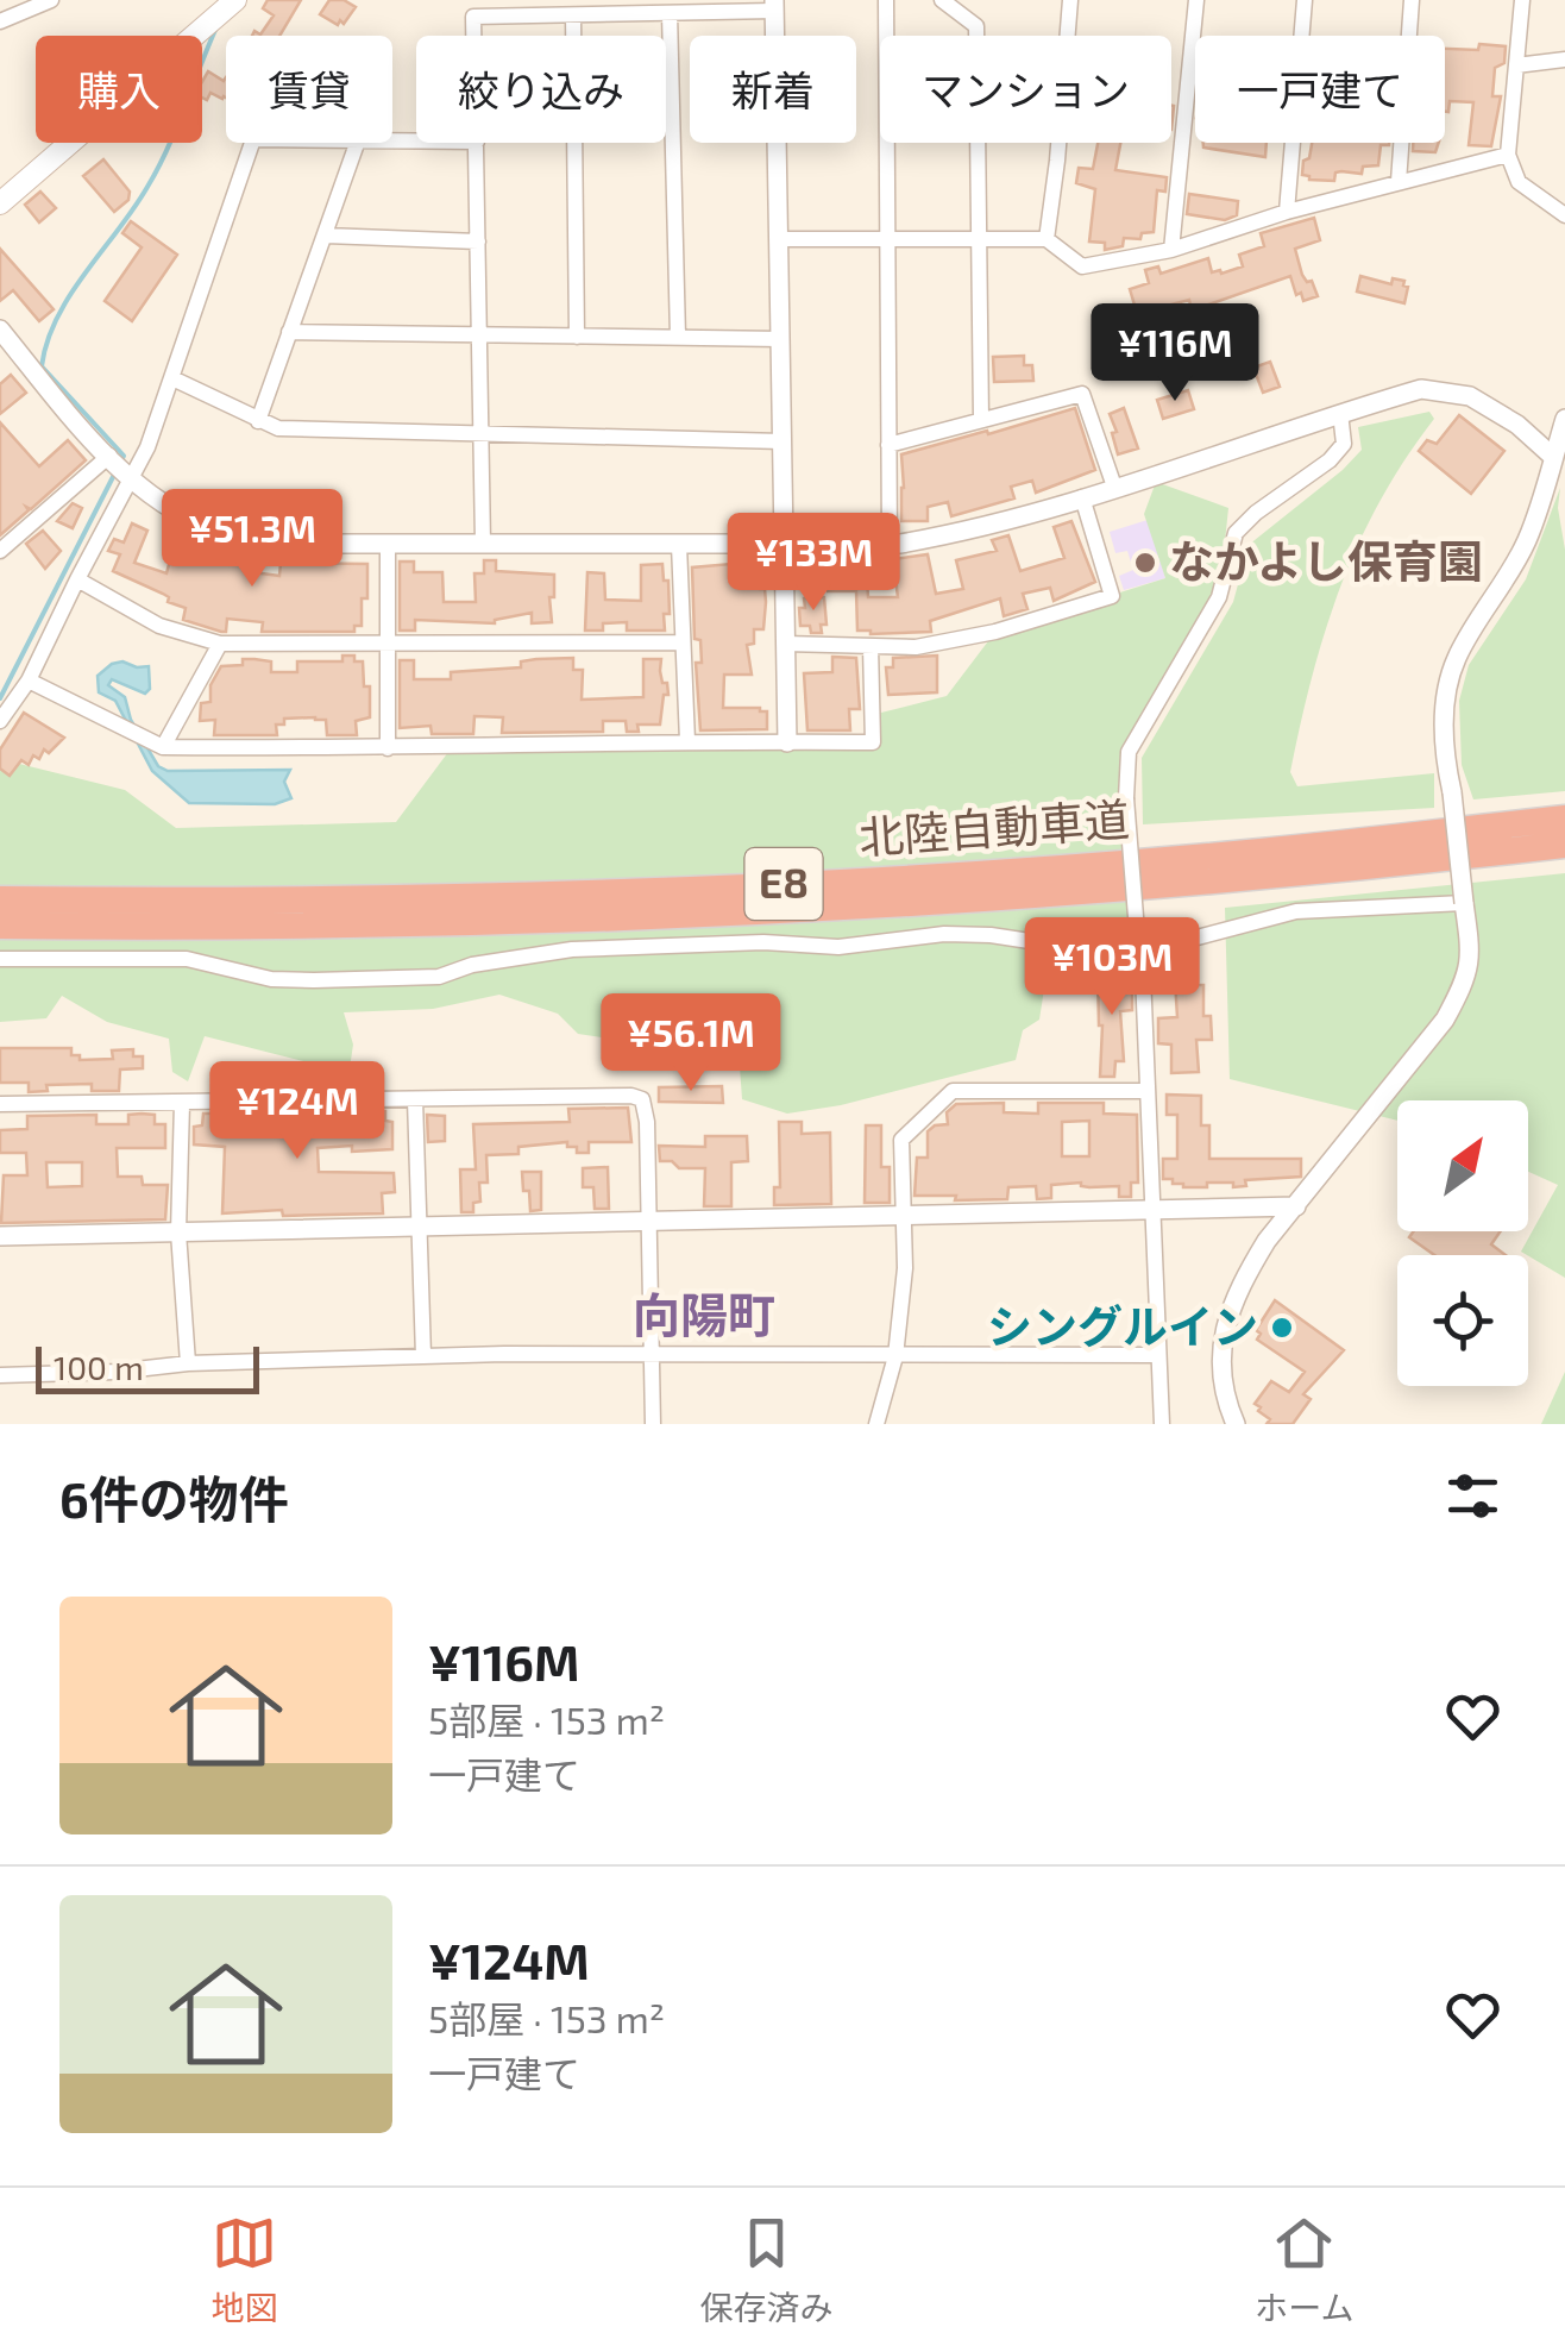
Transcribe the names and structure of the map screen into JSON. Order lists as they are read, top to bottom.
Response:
{
  "streets": {
    "highway": ["北陸自動車道", "E8"]
  },
  "districts": ["向陽町"],
  "places": ["なかよし保育園", "シングルイン"],
  "scale_bar": "100 m",
  "north": "top right",
  "page": {
    "chip": [
      "購入",
      "賃貸",
      "絞り込み",
      "新着",
      "マンション",
      "一戸建て"
    ],
    "price": [
      "¥116M",
      "¥51.3M",
      "¥133M",
      "¥103M",
      "¥56.1M",
      "¥124M"
    ],
    "scale": "100 m",
    "heading": "6件の物件",
    "list": [
      {
        "name": "¥116M",
        "note": "5部屋 · 153 m² · 一戸建て"
      },
      {
        "name": "¥124M",
        "note": "5部屋 · 153 m² · 一戸建て"
      }
    ],
    "tabs": ["地図", "保存済み", "ホーム"]
  }
}
